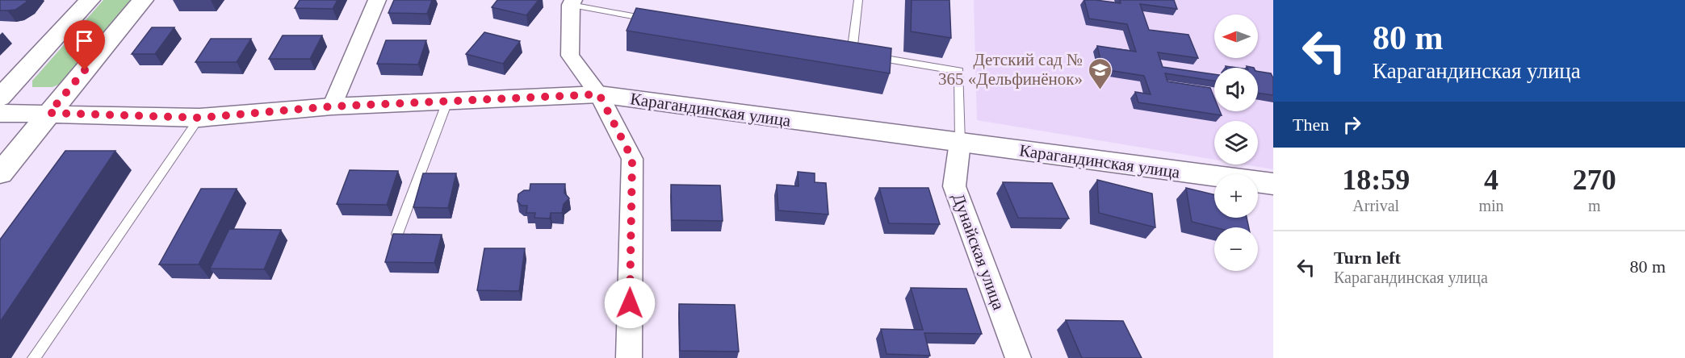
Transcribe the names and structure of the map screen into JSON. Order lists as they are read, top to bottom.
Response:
{
  "streets": {
    "street": ["Карагандинская улица", "Дунайская улица"]
  },
  "crossings": [
    ["Карагандинская улица", "Дунайская улица"]
  ],
  "places": {
    "school or university": ["Детский сад № 365 «Дельфинёнок»"]
  },
  "north": "left",
  "page": {
    "turn": ["80 m", "Карагандинская улица"],
    "map_buttons": ["+", "−"],
    "then": "Then",
    "eta": [
      "18:59",
      "Arrival",
      "4",
      "min",
      "270",
      "m"
    ],
    "list": [
      {
        "name": "Turn left",
        "note": "Карагандинская улица",
        "value": "80 m"
      }
    ]
  }
}
